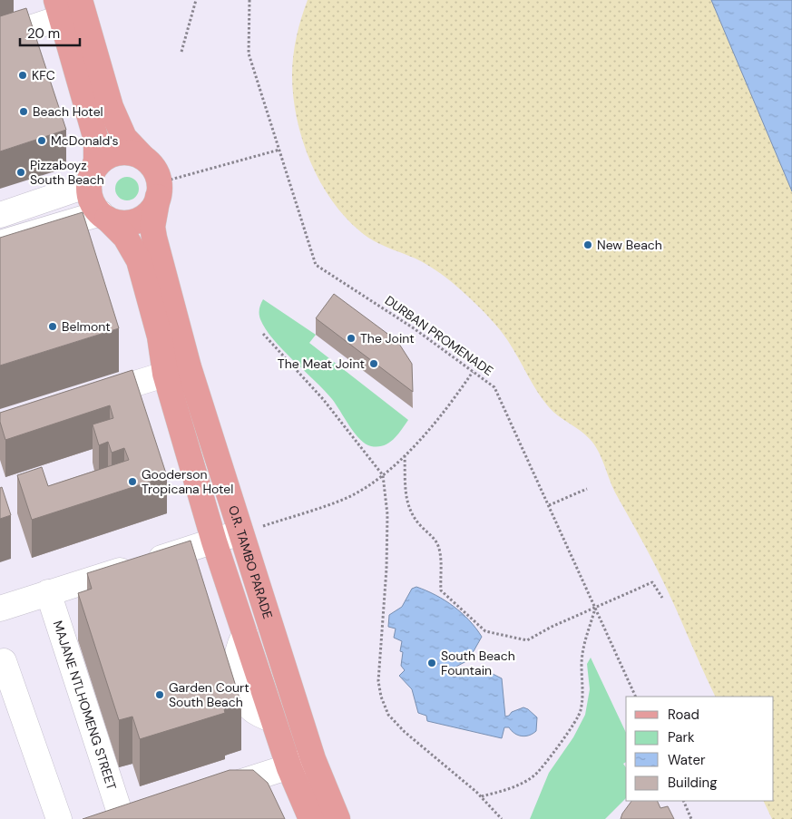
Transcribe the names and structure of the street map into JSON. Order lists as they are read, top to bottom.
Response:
{
  "streets": {
    "main road": ["O.R. TAMBO PARADE"],
    "street": ["MAJANE NTLHOMENG STREET"],
    "path": ["DURBAN PROMENADE"]
  },
  "places": [
    "KFC",
    "Beach Hotel",
    "McDonald's",
    "Pizzaboyz South Beach",
    "New Beach",
    "Belmont",
    "The Joint",
    "The Meat Joint",
    "Gooderson Tropicana Hotel",
    "South Beach Fountain",
    "Garden Court South Beach"
  ],
  "legend": [
    "Road",
    "Park",
    "Water",
    "Building"
  ],
  "scale_bar": "20 m"
}
